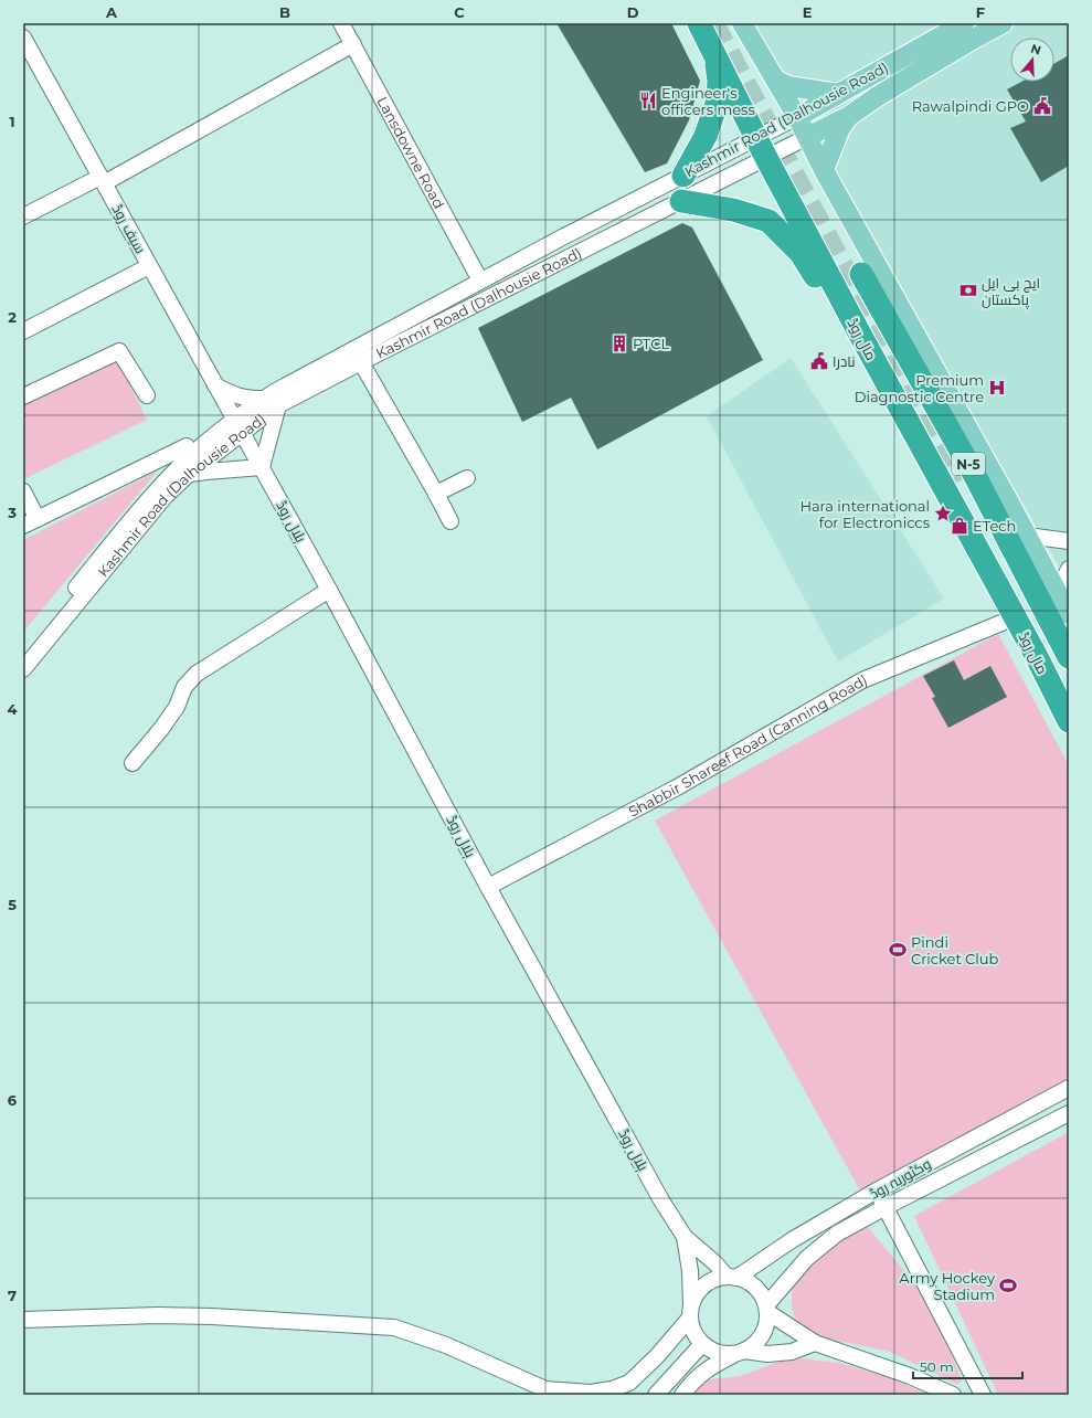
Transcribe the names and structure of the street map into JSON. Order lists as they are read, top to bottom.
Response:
{
  "streets": {
    "highway": ["مال روڈ", "N-5"],
    "main road": ["Kashmir Road (Dalhousie Road)"],
    "street": [
      "Lansdowne Road",
      "سیف روڈ",
      "ہلال روڈ",
      "Shabbir Shareef Road (Canning Road)",
      "وکٹوریہ روڈ"
    ]
  },
  "crossings": [
    ["Kashmir Road (Dalhousie Road)", "Lansdowne Road"],
    ["Kashmir Road (Dalhousie Road)", "سیف روڈ"],
    ["Kashmir Road (Dalhousie Road)", "مال روڈ"],
    ["Kashmir Road (Dalhousie Road)", "ہلال روڈ"],
    ["سیف روڈ", "ہلال روڈ"],
    ["مال روڈ", "Shabbir Shareef Road (Canning Road)"],
    ["ہلال روڈ", "Shabbir Shareef Road (Canning Road)"],
    ["ہلال روڈ", "وکٹوریہ روڈ"]
  ],
  "places": {
    "restaurant": ["Engineer's officers mess"],
    "public building": ["Rawalpindi GPO", "نادرا"],
    "bank": ["ایچ بی ایل پاکستان"],
    "building": ["PTCL"],
    "hospital": ["Premium Diagnostic Centre"],
    "place": ["Hara international for Electroniccs"],
    "shop": ["ETech"],
    "sports": ["Pindi Cricket Club", "Army Hockey Stadium"]
  },
  "scale_bar": "50 m",
  "north": "top",
  "grid": {
    "columns": [
      "A",
      "B",
      "C",
      "D",
      "E",
      "F"
    ],
    "rows": [
      "1",
      "2",
      "3",
      "4",
      "5",
      "6",
      "7"
    ]
  }
}
